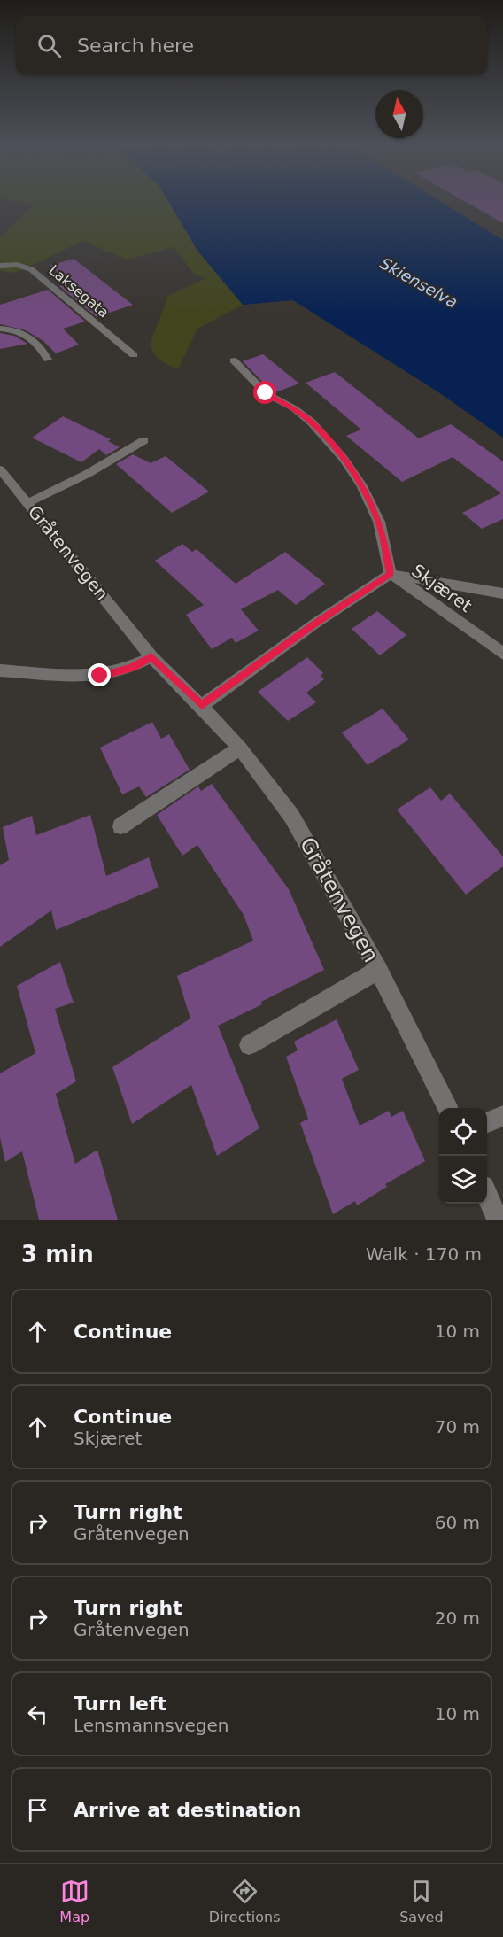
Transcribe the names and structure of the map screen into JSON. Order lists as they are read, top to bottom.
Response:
{
  "streets": {
    "street": ["Laksegata", "Gråtenvegen", "Skjæret"]
  },
  "water": ["Skienselva"],
  "north": "top",
  "page": {
    "search": "Search here",
    "heading": ["3 min", "Walk · 170 m"],
    "list": [
      ["Continue", "10 m"],
      ["Continue", "Skjæret", "70 m"],
      ["Turn right", "Gråtenvegen", "60 m"],
      ["Turn right", "Gråtenvegen", "20 m"],
      ["Turn left", "Lensmannsvegen", "10 m"],
      "Arrive at destination"
    ],
    "nav": ["Map", "Directions", "Saved"]
  }
}
